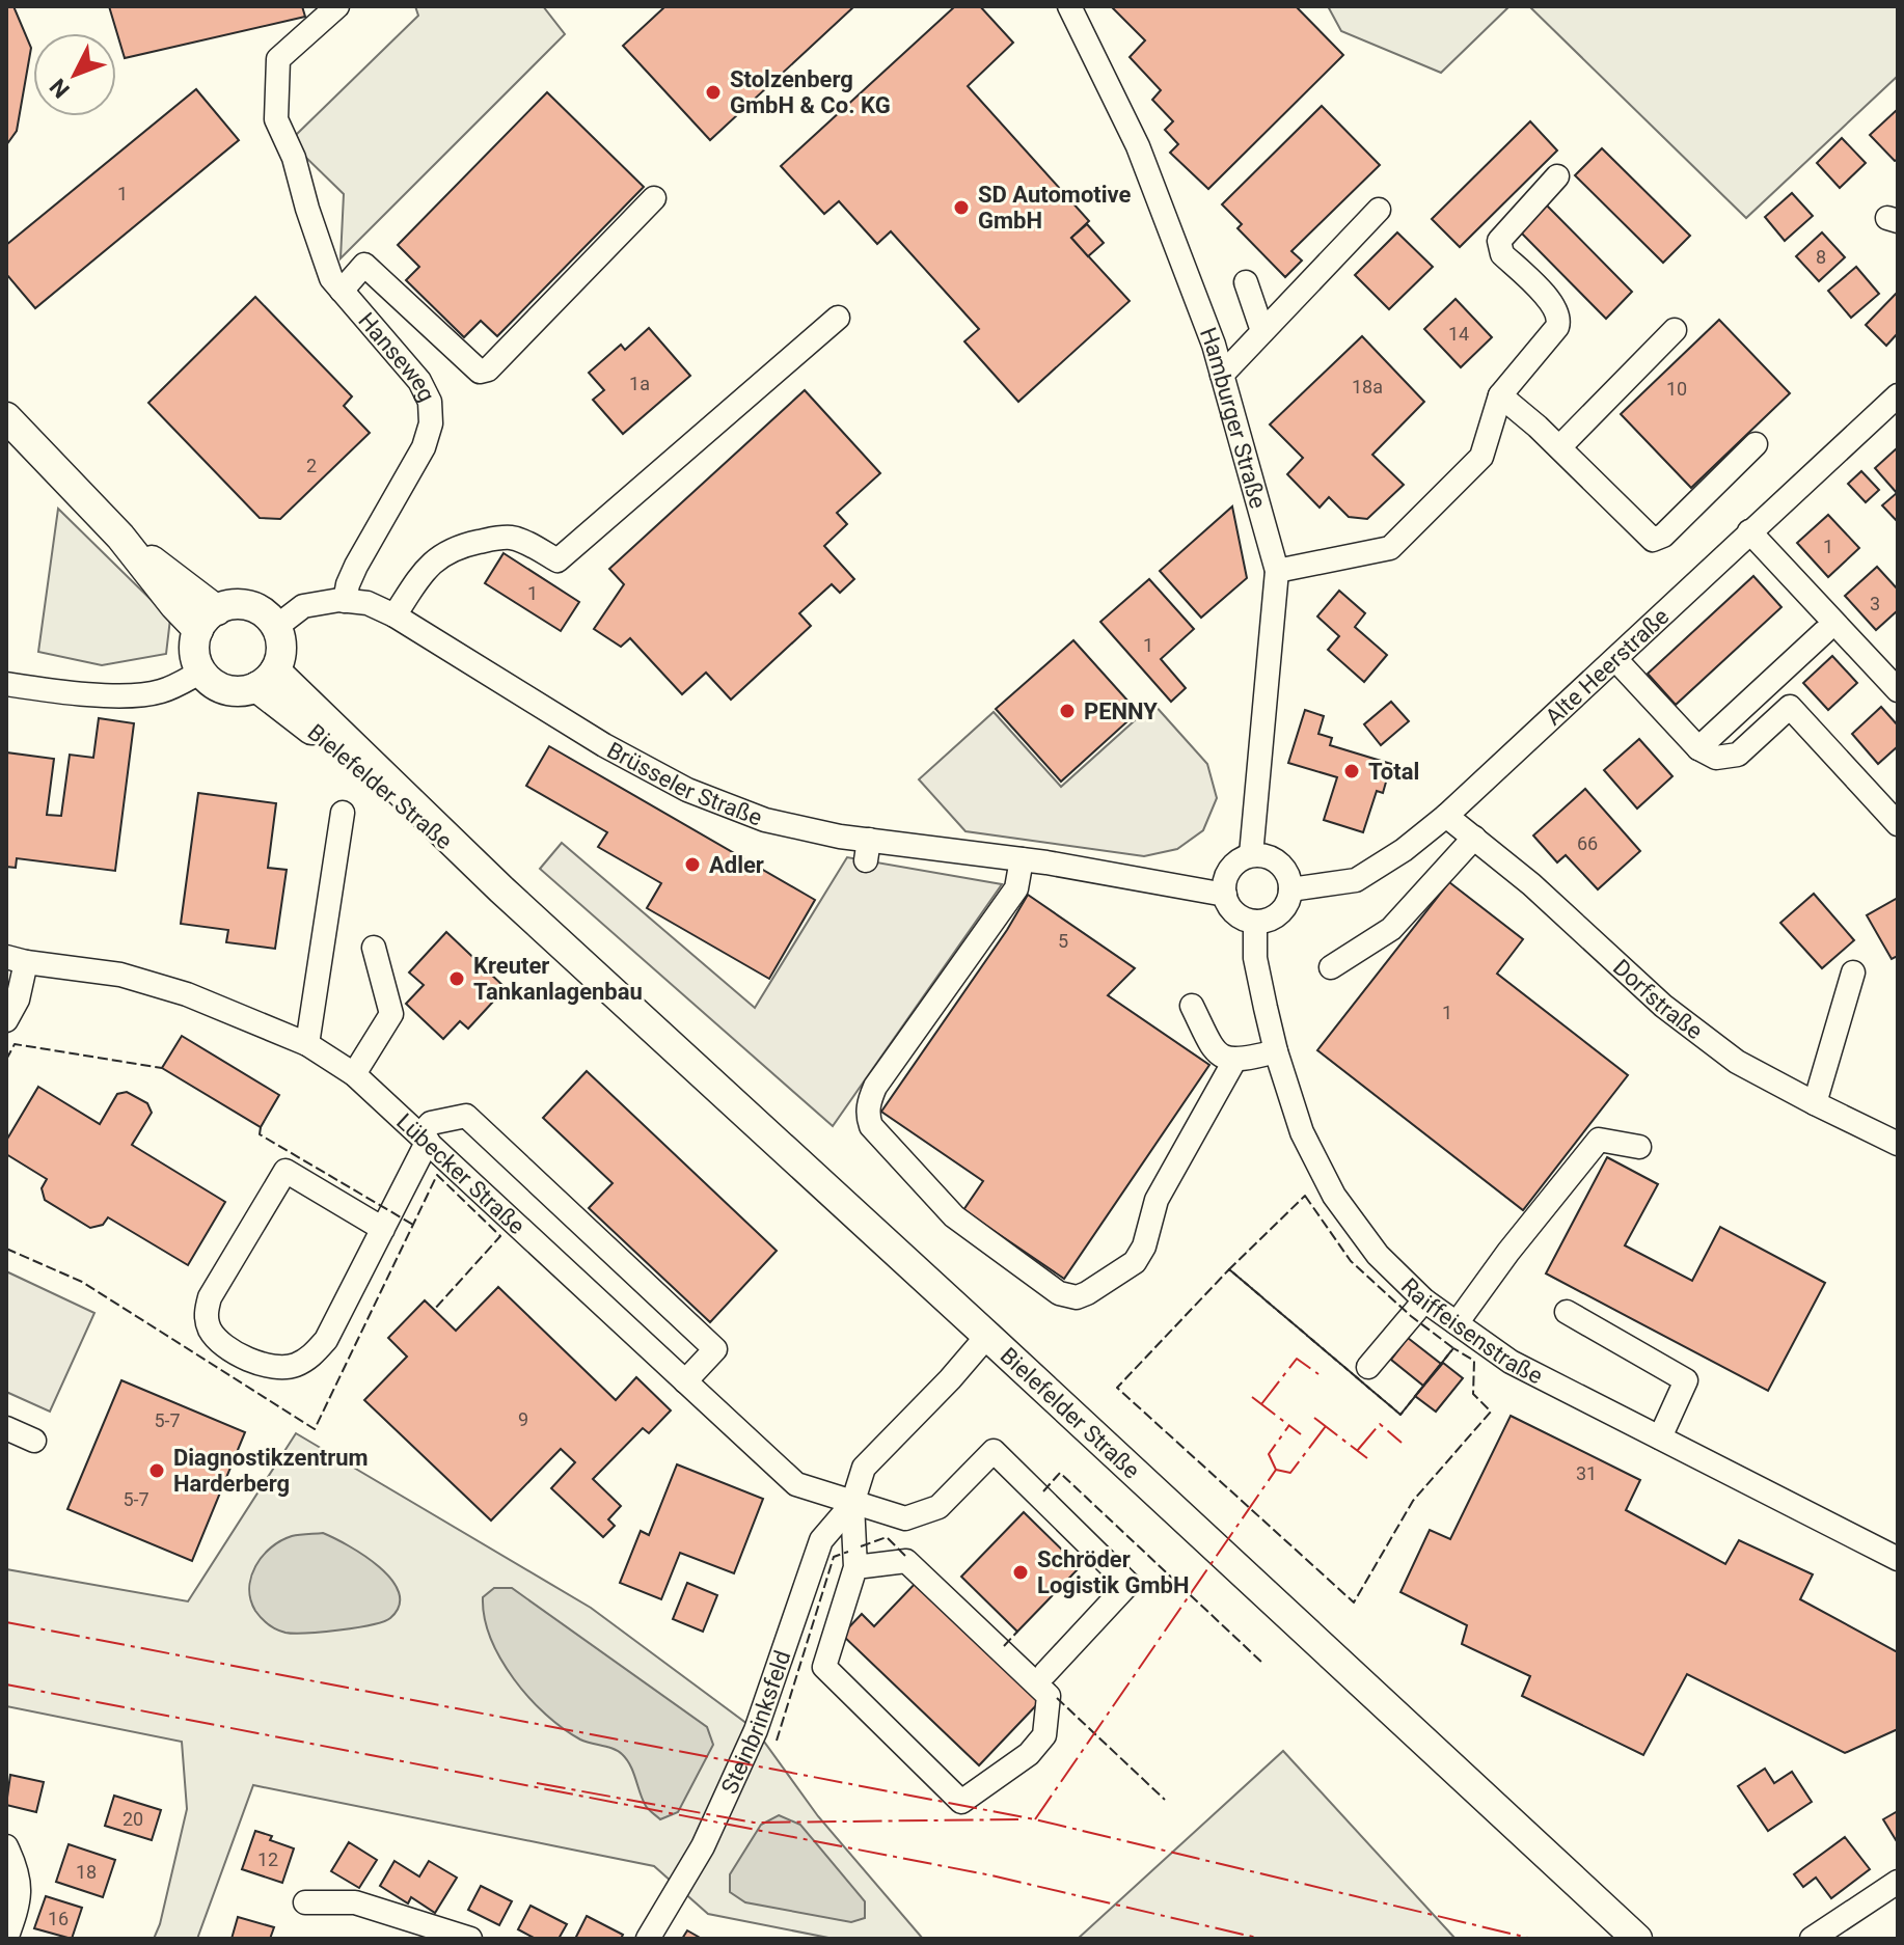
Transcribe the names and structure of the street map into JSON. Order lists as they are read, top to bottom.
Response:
{
  "streets": {
    "main road": ["Bielefelder Straße"],
    "street": [
      "Hanseweg",
      "Hamburger Straße",
      "Alte Heerstraße",
      "Brüsseler Straße",
      "Dorfstraße",
      "Lübecker Straße",
      "Raiffeisenstraße",
      "Steinbrinksfeld"
    ]
  },
  "crossings": [
    ["Hanseweg", "Brüsseler Straße"],
    ["Hamburger Straße", "Alte Heerstraße"],
    ["Hamburger Straße", "Brüsseler Straße"],
    ["Hamburger Straße", "Raiffeisenstraße"],
    ["Alte Heerstraße", "Brüsseler Straße"],
    ["Alte Heerstraße", "Dorfstraße"],
    ["Alte Heerstraße", "Raiffeisenstraße"],
    ["Brüsseler Straße", "Bielefelder Straße"],
    ["Brüsseler Straße", "Raiffeisenstraße"],
    ["Lübecker Straße", "Steinbrinksfeld"]
  ],
  "places": [
    "Stolzenberg GmbH & Co. KG",
    "SD Automotive GmbH",
    "PENNY",
    "Total",
    "Adler",
    "Kreuter Tankanlagenbau",
    "Diagnostikzentrum Harderberg",
    "Schröder Logistik GmbH"
  ],
  "house_numbers": [
    "1",
    "8",
    "14",
    "1a",
    "18a",
    "10",
    "2",
    "1",
    "1",
    "3",
    "1",
    "66",
    "5",
    "1",
    "9",
    "5-7",
    "31",
    "5-7",
    "20",
    "12",
    "18",
    "16"
  ],
  "north": "bottom left"
}
